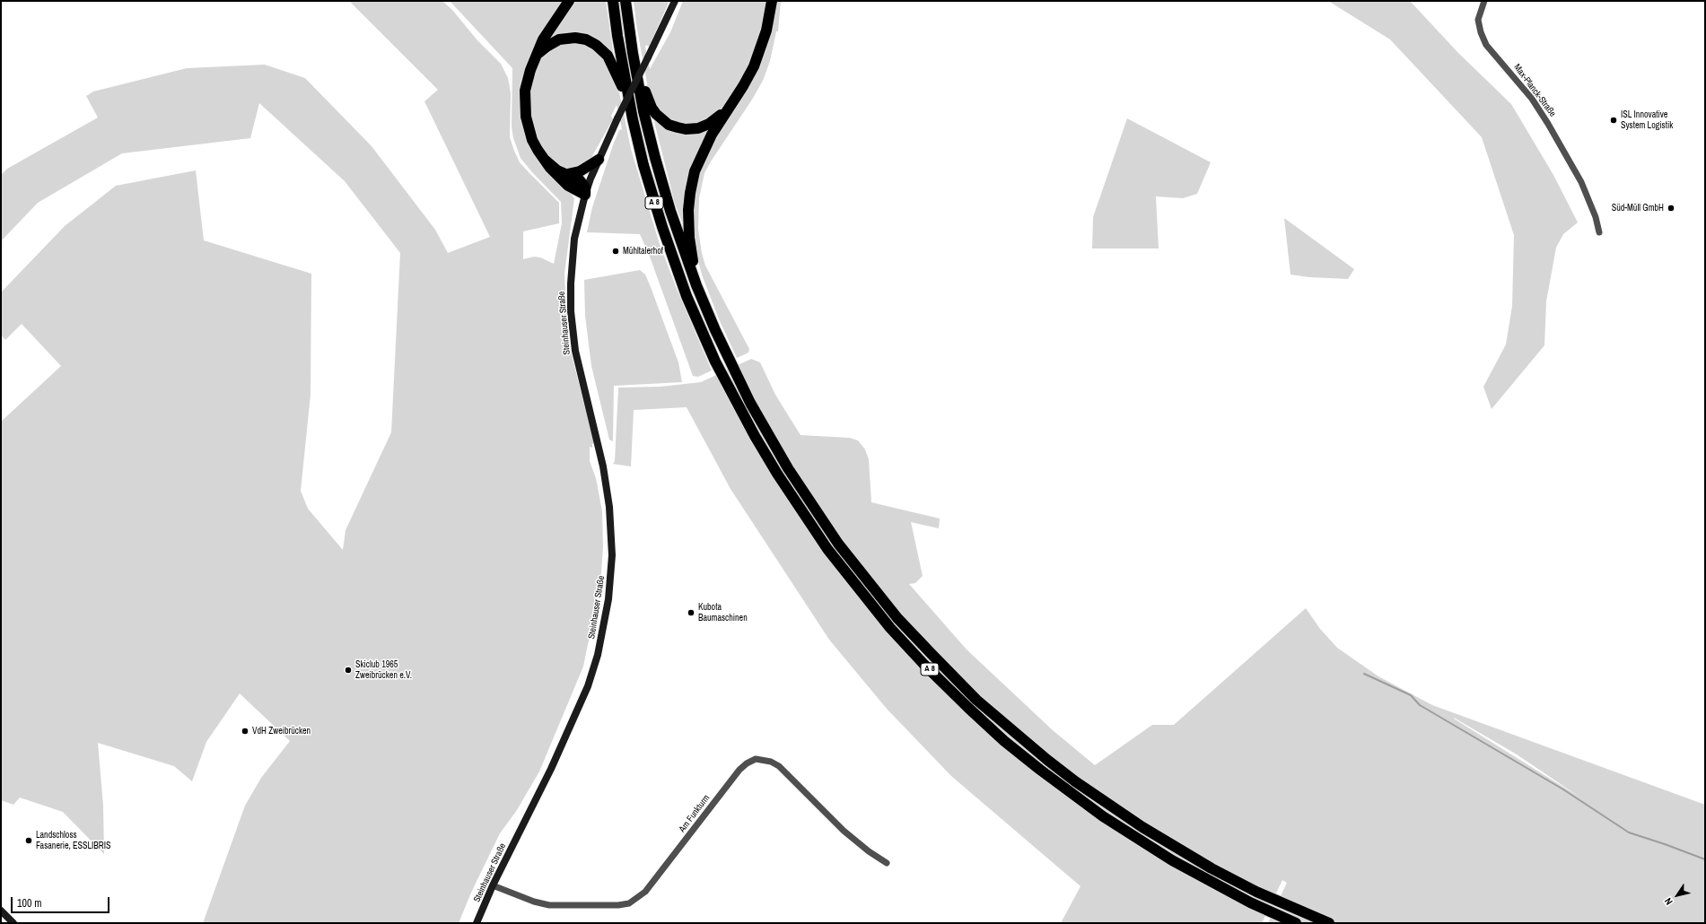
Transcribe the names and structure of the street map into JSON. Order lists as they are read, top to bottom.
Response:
{
  "streets": {
    "highway": ["A 8"],
    "main road": ["Steinhauser Straße"],
    "street": ["Max-Planck-Straße", "Am Funkturm"]
  },
  "crossings": [
    ["Steinhauser Straße", "Am Funkturm"]
  ],
  "places": [
    "ISL Innovative System Logistik",
    "Süd-Müll GmbH",
    "Mühltalerhof",
    "Kubota Baumaschinen",
    "Skiclub 1965 Zweibrücken e.V.",
    "VdH Zweibrücken",
    "Landschloss Fasanerie, ESSLIBRIS"
  ],
  "scale_bar": "100 m",
  "north": "bottom left"
}
